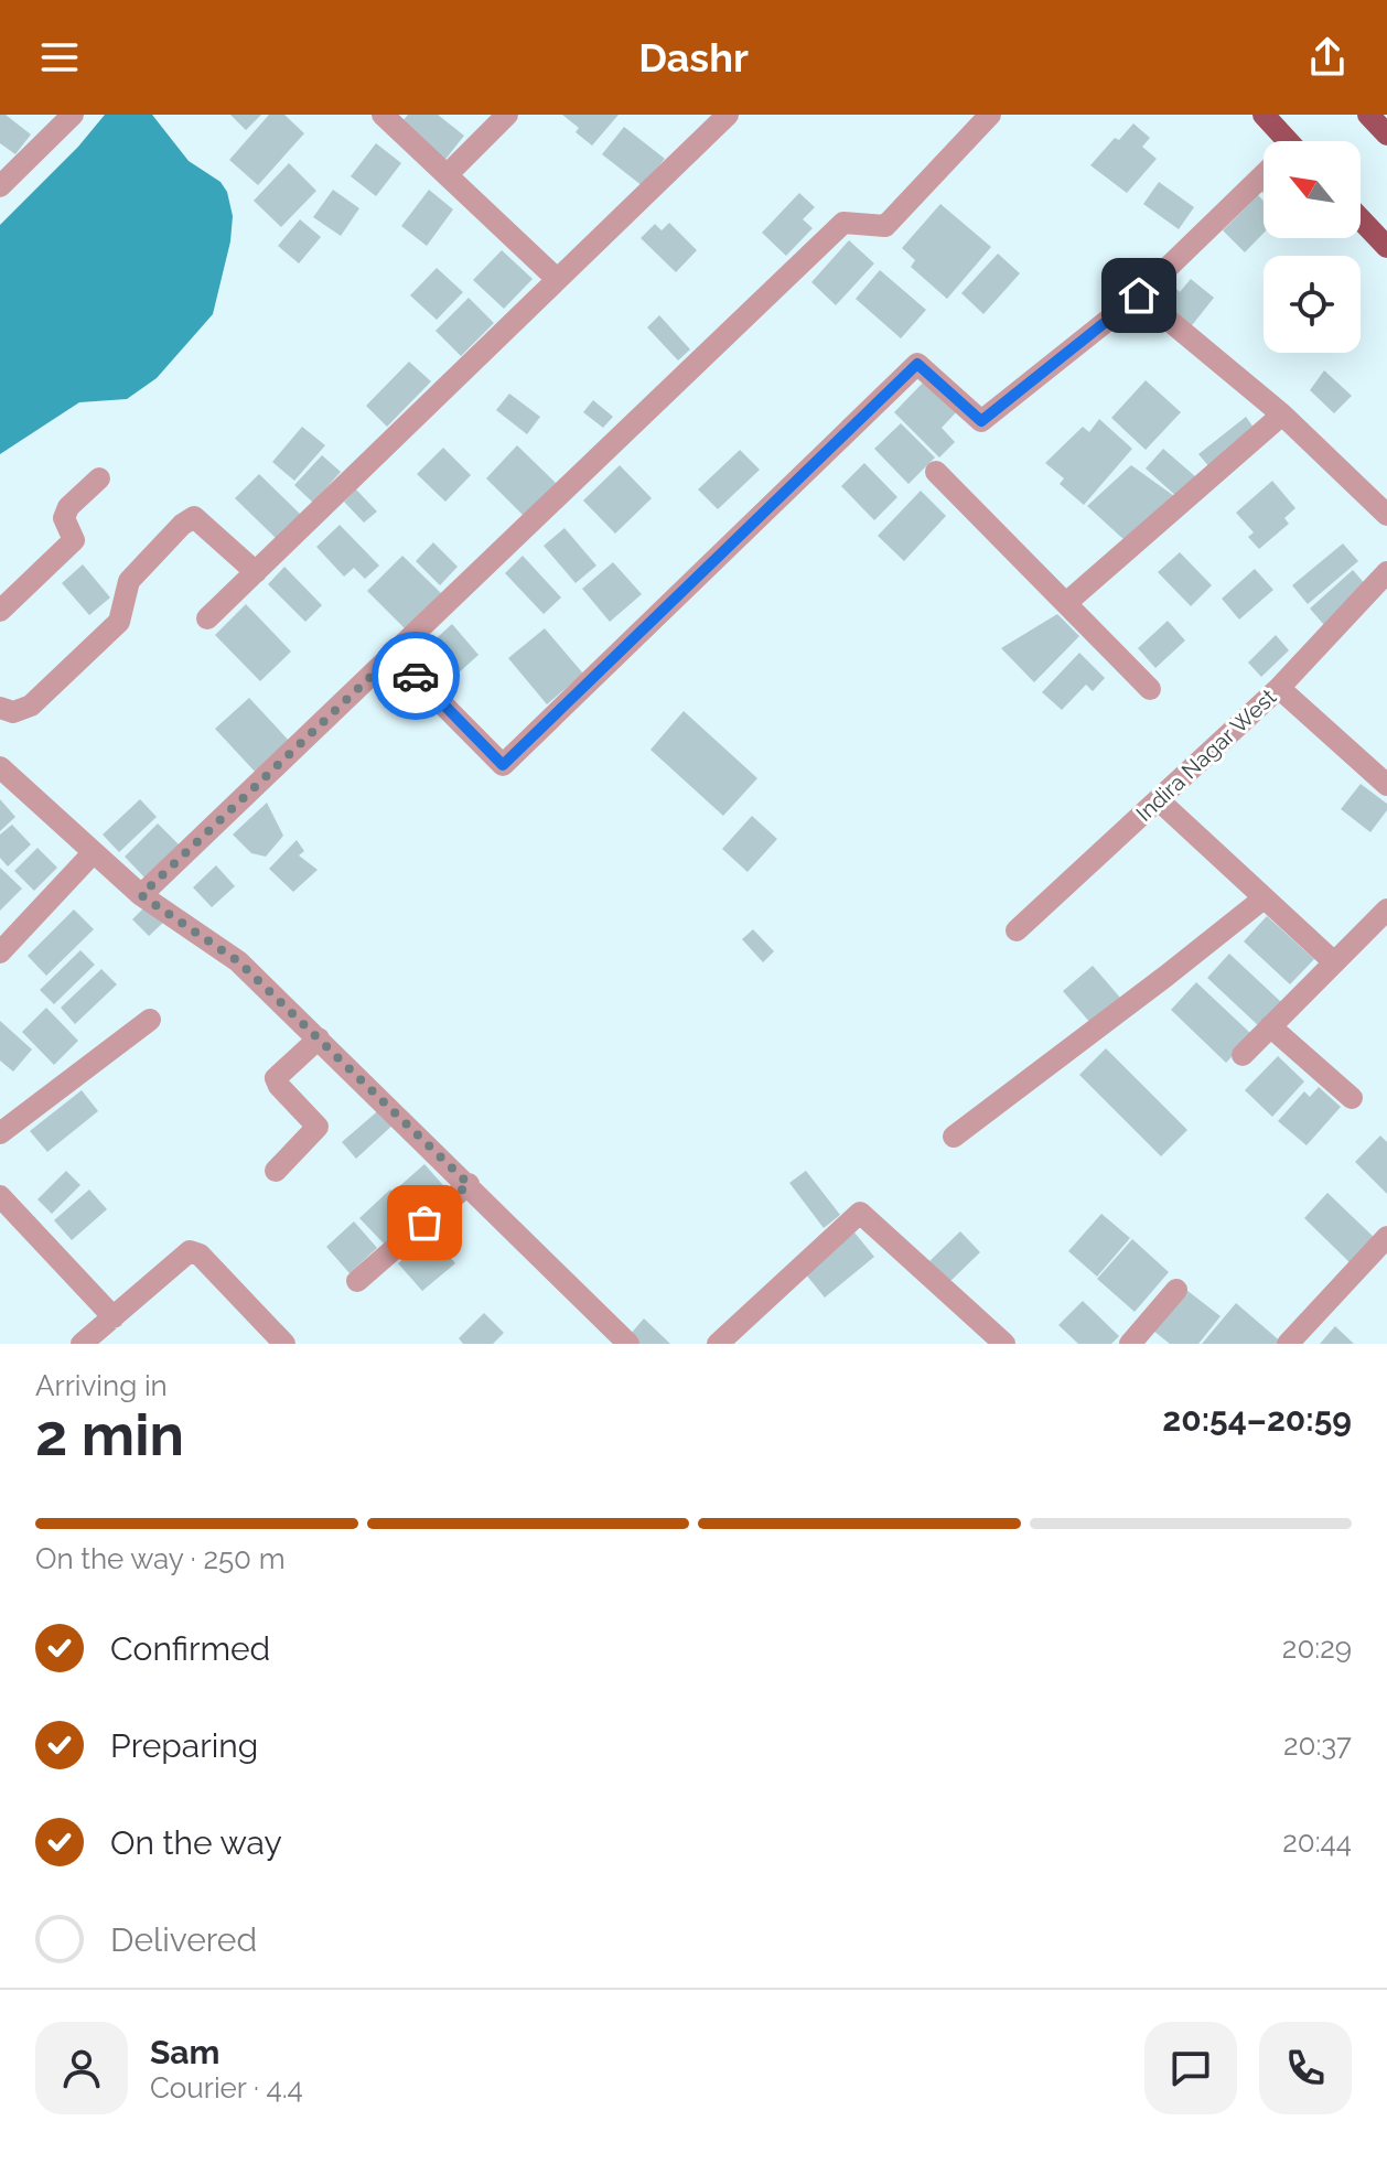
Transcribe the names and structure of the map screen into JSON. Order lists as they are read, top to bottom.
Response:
{
  "streets": {
    "street": ["Indira Nagar West"]
  },
  "north": "top left",
  "page": {
    "header": "Dashr",
    "heading": ["2 min", "Arriving in", "20:54–20:59"],
    "panel": ["Sam", "Courier · 4.4"],
    "bar": "On the way · 250 m",
    "list": [
      ["Confirmed", "20:29"],
      ["Preparing", "20:37"],
      ["On the way", "20:44"],
      "Delivered"
    ]
  }
}
